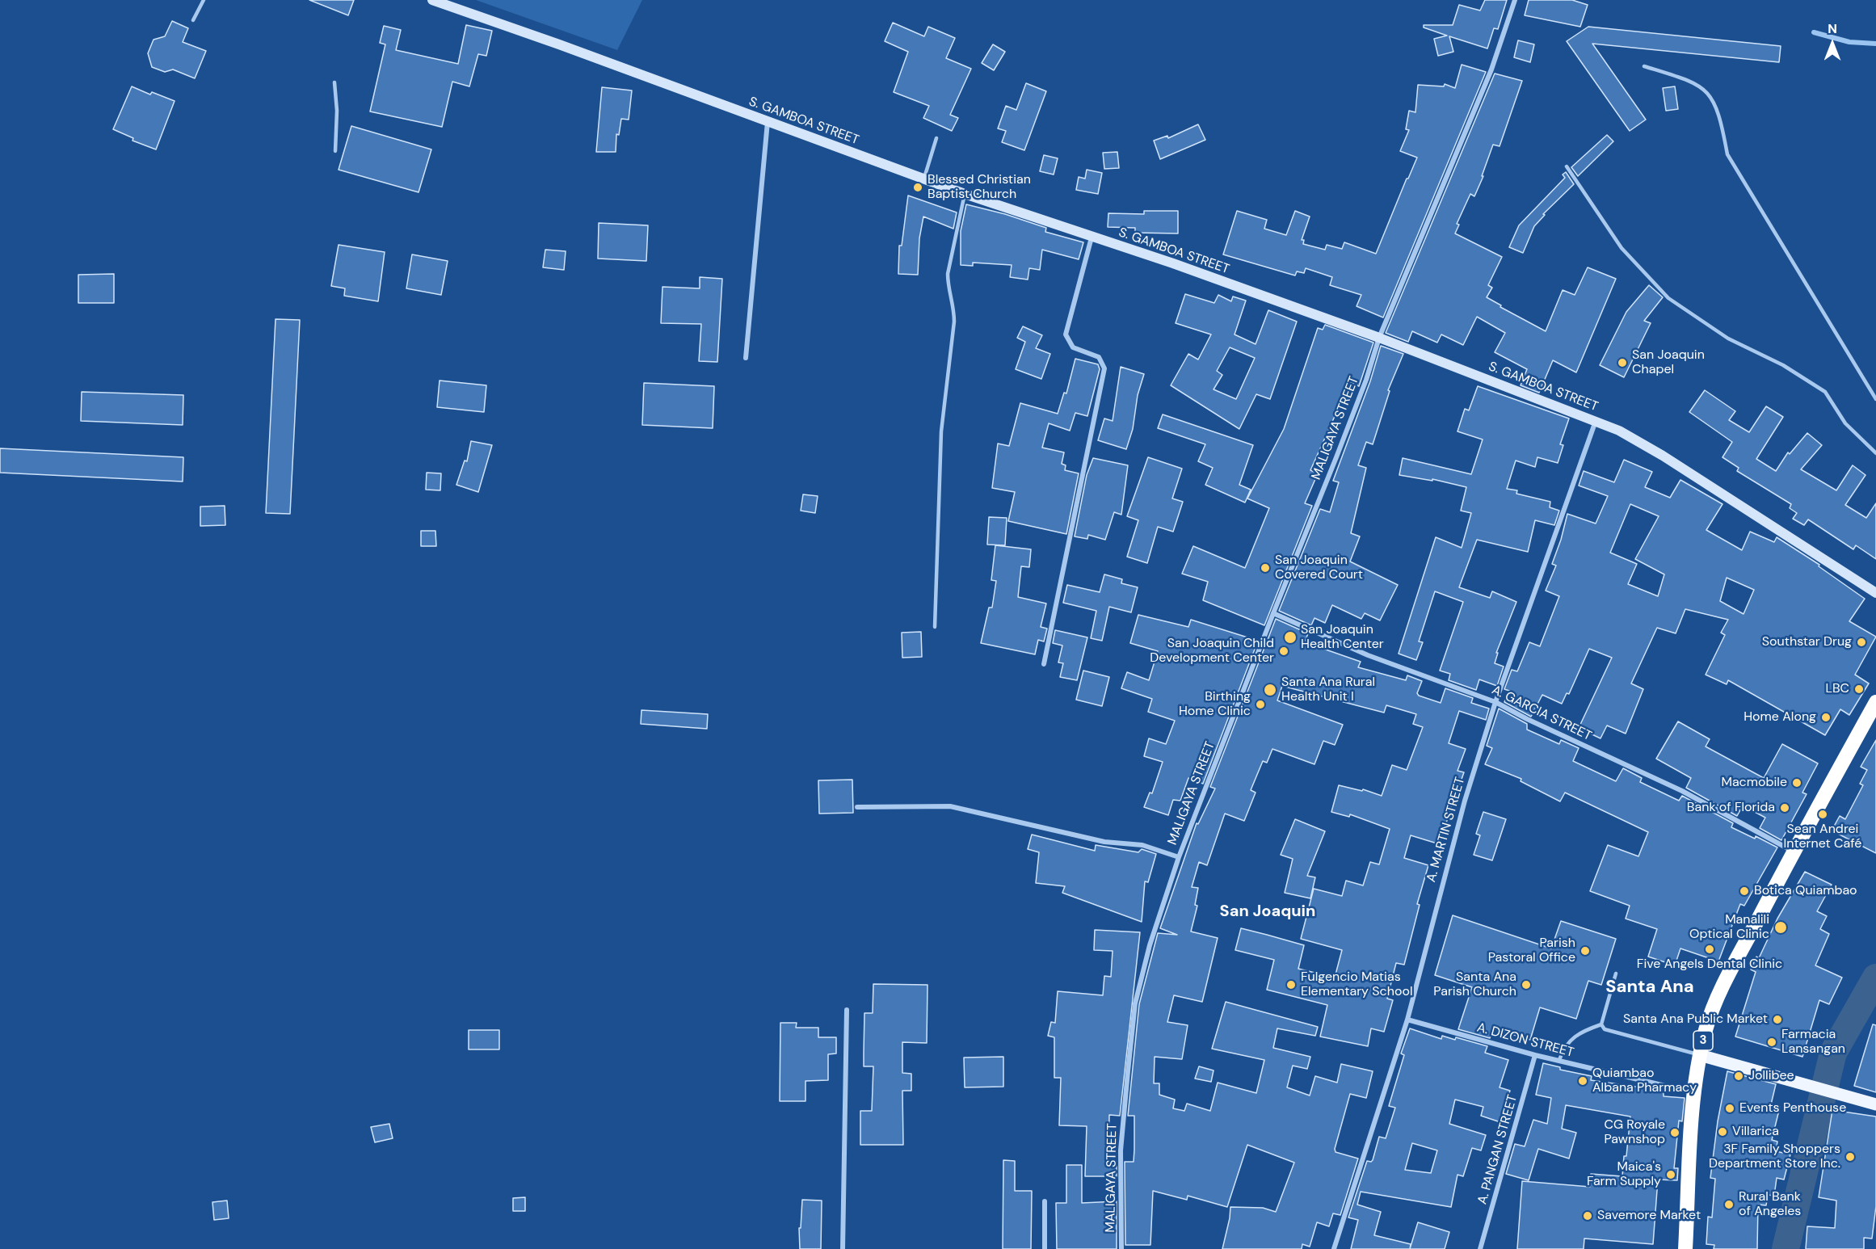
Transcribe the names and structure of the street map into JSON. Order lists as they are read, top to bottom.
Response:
{
  "streets": {
    "highway": ["3"],
    "main road": ["S. GAMBOA STREET"],
    "street": [
      "MALIGAYA STREET",
      "A. GARCIA STREET",
      "A. MARTIN STREET",
      "A. DIZON STREET",
      "A. PANGAN STREET"
    ]
  },
  "crossings": [
    ["S. GAMBOA STREET", "MALIGAYA STREET"],
    ["S. GAMBOA STREET", "A. MARTIN STREET"],
    ["MALIGAYA STREET", "A. GARCIA STREET"],
    ["A. GARCIA STREET", "A. MARTIN STREET"],
    ["A. GARCIA STREET", "3"],
    ["A. MARTIN STREET", "A. DIZON STREET"],
    ["A. DIZON STREET", "3"],
    ["A. DIZON STREET", "A. PANGAN STREET"]
  ],
  "districts": ["San Joaquin", "Santa Ana"],
  "places": [
    "Blessed Christian Baptist Church",
    "San Joaquin Chapel",
    "San Joaquin Covered Court",
    "San Joaquin Health Center",
    "Southstar Drug",
    "San Joaquin Child Development Center",
    "LBC",
    "Santa Ana Rural Health Unit I",
    "Birthing Home Clinic",
    "Home Along",
    "Macmobile",
    "Bank of Florida",
    "Sean Andrei Internet Café",
    "Botica Quiambao",
    "Manalili Optical Clinic",
    "Five Angels Dental Clinic",
    "Parish Pastoral Office",
    "Fulgencio Matias Elementary School",
    "Santa Ana Parish Church",
    "Santa Ana Public Market",
    "Farmacia Lansangan",
    "Jollibee",
    "Quiambao Albana Pharmacy",
    "Events Penthouse",
    "Villarica",
    "CG Royale Pawnshop",
    "3F Family Shoppers Department Store Inc.",
    "Maica's Farm Supply",
    "Rural Bank of Angeles",
    "Savemore Market"
  ],
  "north": "top"
}
